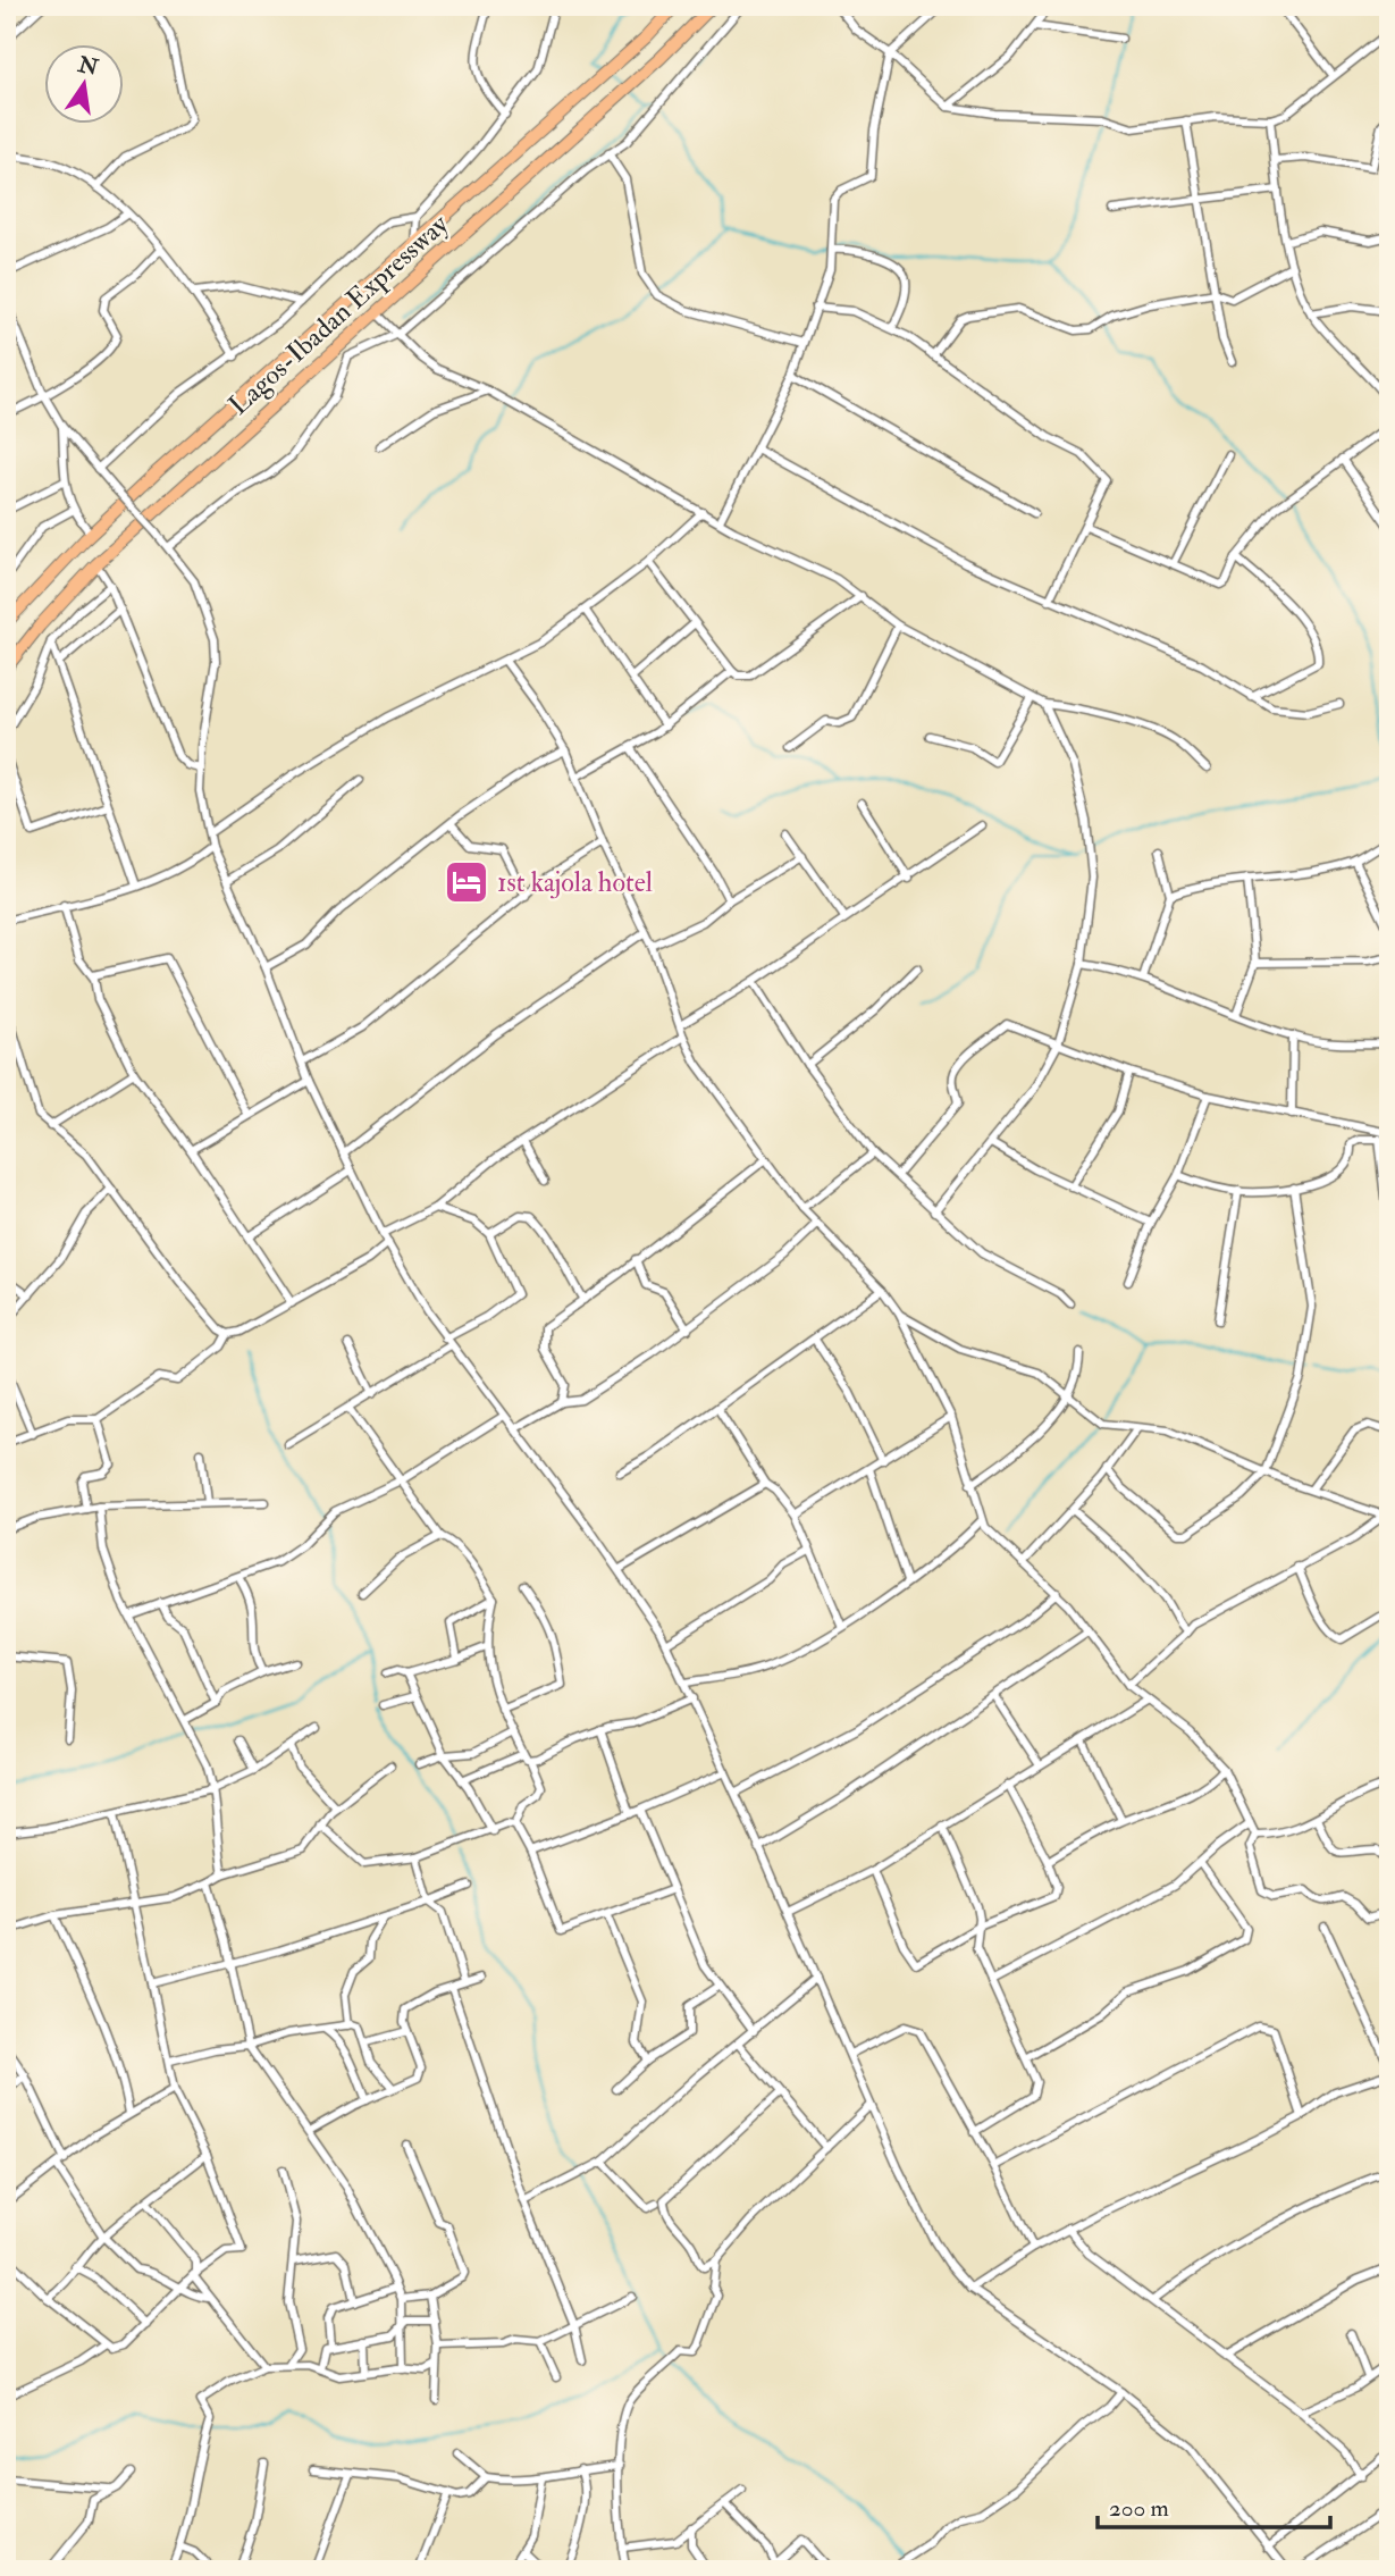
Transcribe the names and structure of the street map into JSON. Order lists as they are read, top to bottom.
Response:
{
  "streets": {
    "highway": ["Lagos-Ibadan Expressway"]
  },
  "places": {
    "hotel": ["1st kajola hotel"]
  },
  "scale_bar": "200 m",
  "north": "top"
}
